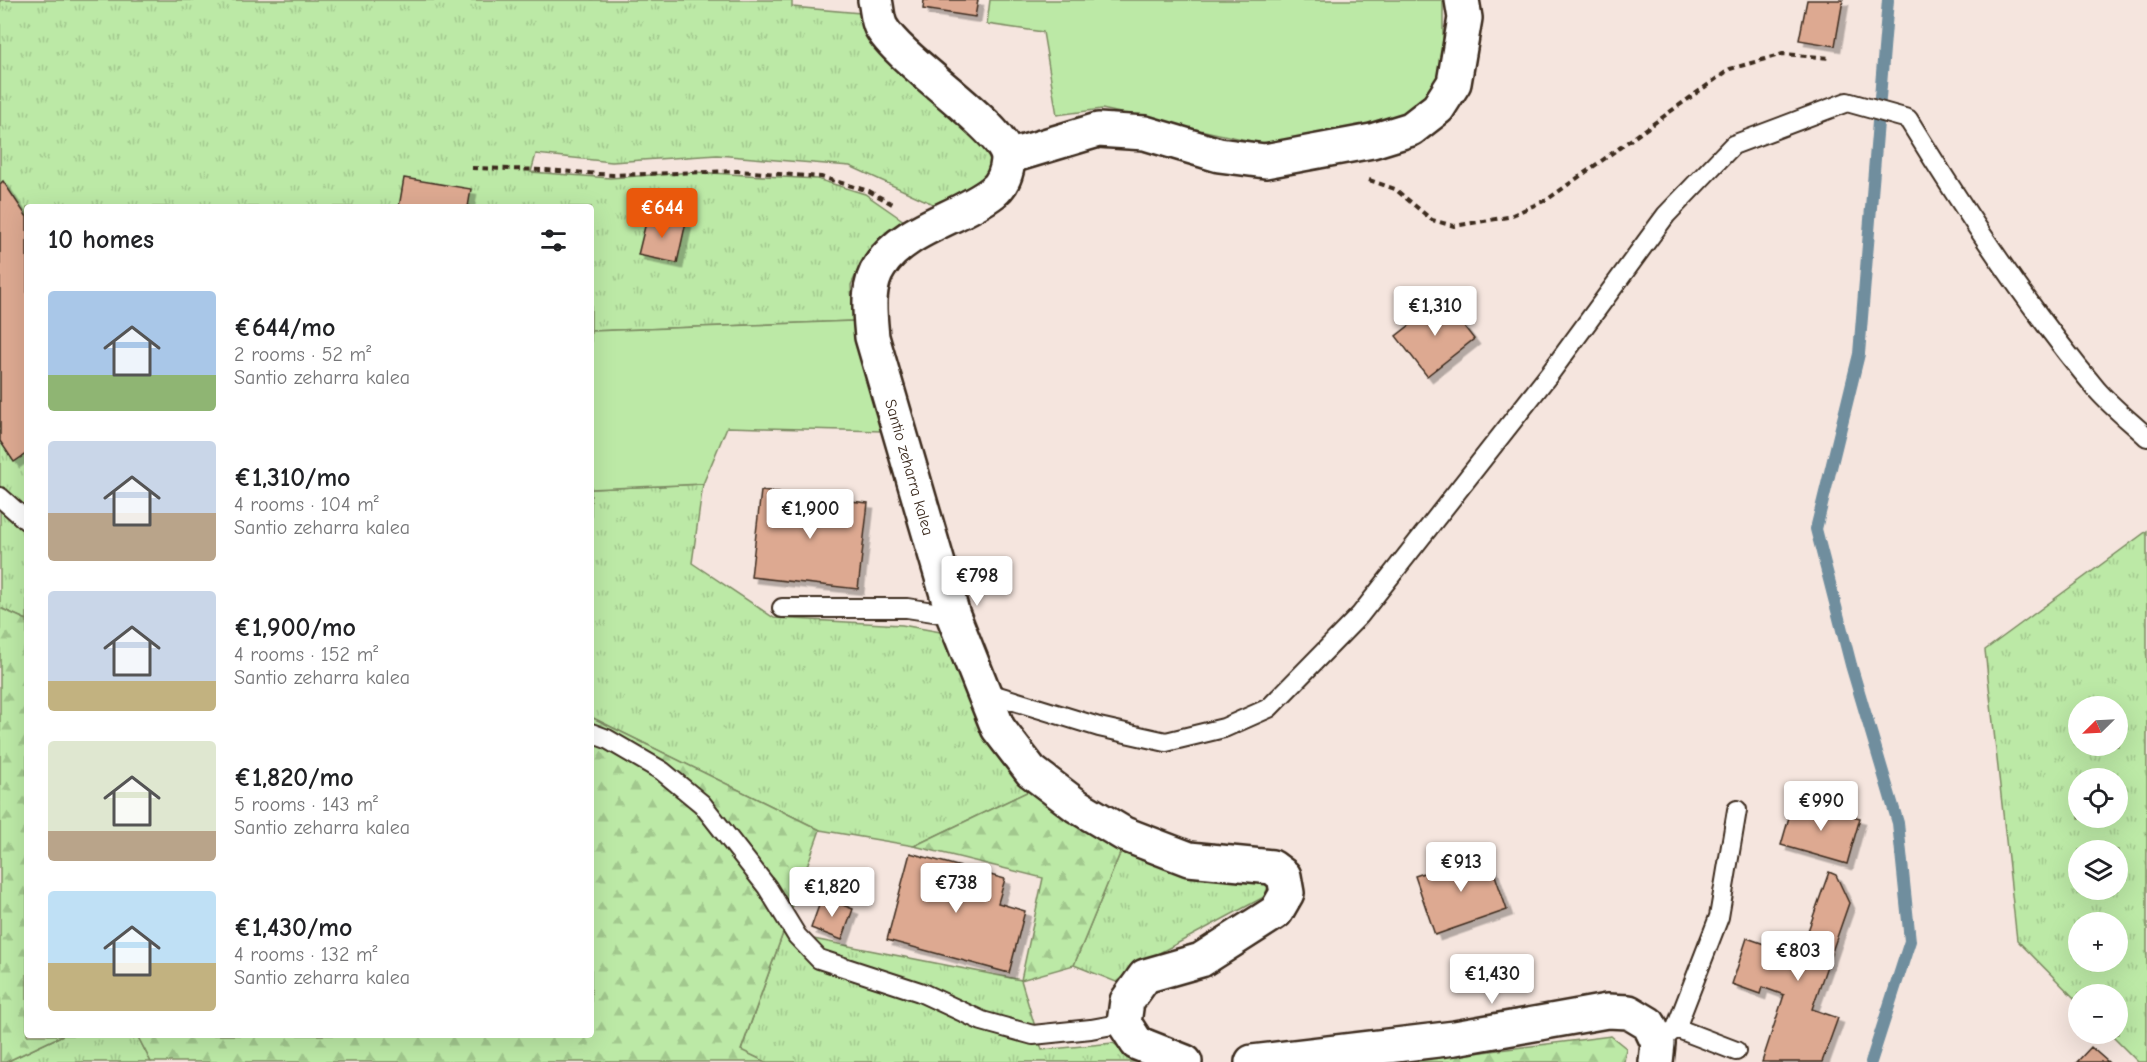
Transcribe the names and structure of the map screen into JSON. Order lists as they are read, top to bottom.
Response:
{
  "streets": {
    "street": ["Santio zeharra kalea"]
  },
  "north": "bottom left",
  "page": {
    "price": [
      "€644",
      "€1,310",
      "€1,900",
      "€798",
      "€990",
      "€913",
      "€738",
      "€1,820",
      "€803",
      "€1,430"
    ],
    "heading": "10 homes",
    "list": [
      {
        "name": "€644/mo",
        "note": "2 rooms · 52 m² · Santio zeharra kalea"
      },
      {
        "name": "€1,310/mo",
        "note": "4 rooms · 104 m² · Santio zeharra kalea"
      },
      {
        "name": "€1,900/mo",
        "note": "4 rooms · 152 m² · Santio zeharra kalea"
      },
      {
        "name": "€1,820/mo",
        "note": "5 rooms · 143 m² · Santio zeharra kalea"
      },
      {
        "name": "€1,430/mo",
        "note": "4 rooms · 132 m² · Santio zeharra kalea"
      }
    ],
    "map_buttons": ["+", "−"]
  }
}
